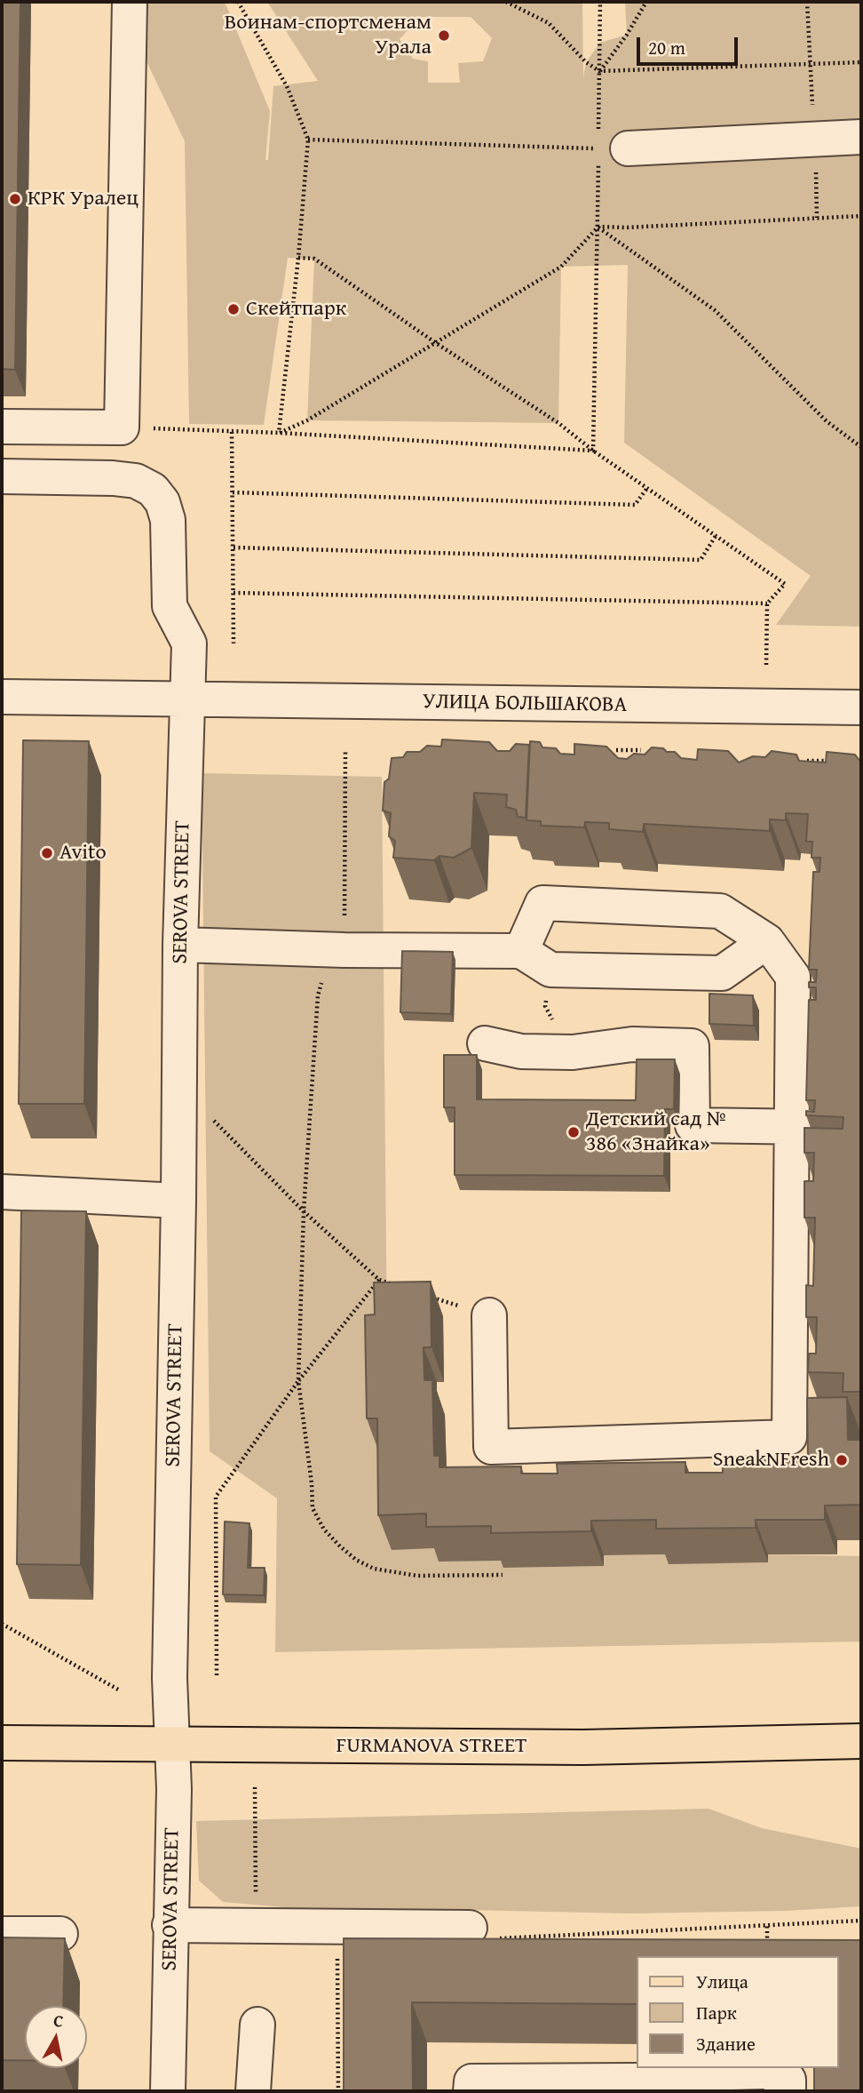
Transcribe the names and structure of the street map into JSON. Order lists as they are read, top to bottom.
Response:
{
  "streets": {
    "main road": ["FURMANOVA STREET"],
    "street": ["УЛИЦА БОЛЬШАКОВА", "SEROVA STREET"]
  },
  "crossings": [
    ["УЛИЦА БОЛЬШАКОВА", "SEROVA STREET"],
    ["SEROVA STREET", "FURMANOVA STREET"]
  ],
  "places": [
    "Воинам-спортсменам Урала",
    "КРК Уралец",
    "Скейтпарк",
    "Avito",
    "Детский сад № 386 «Знайка»",
    "SneakNFresh"
  ],
  "legend": ["Улица", "Парк", "Здание"],
  "scale_bar": "20 m",
  "north": "top"
}
